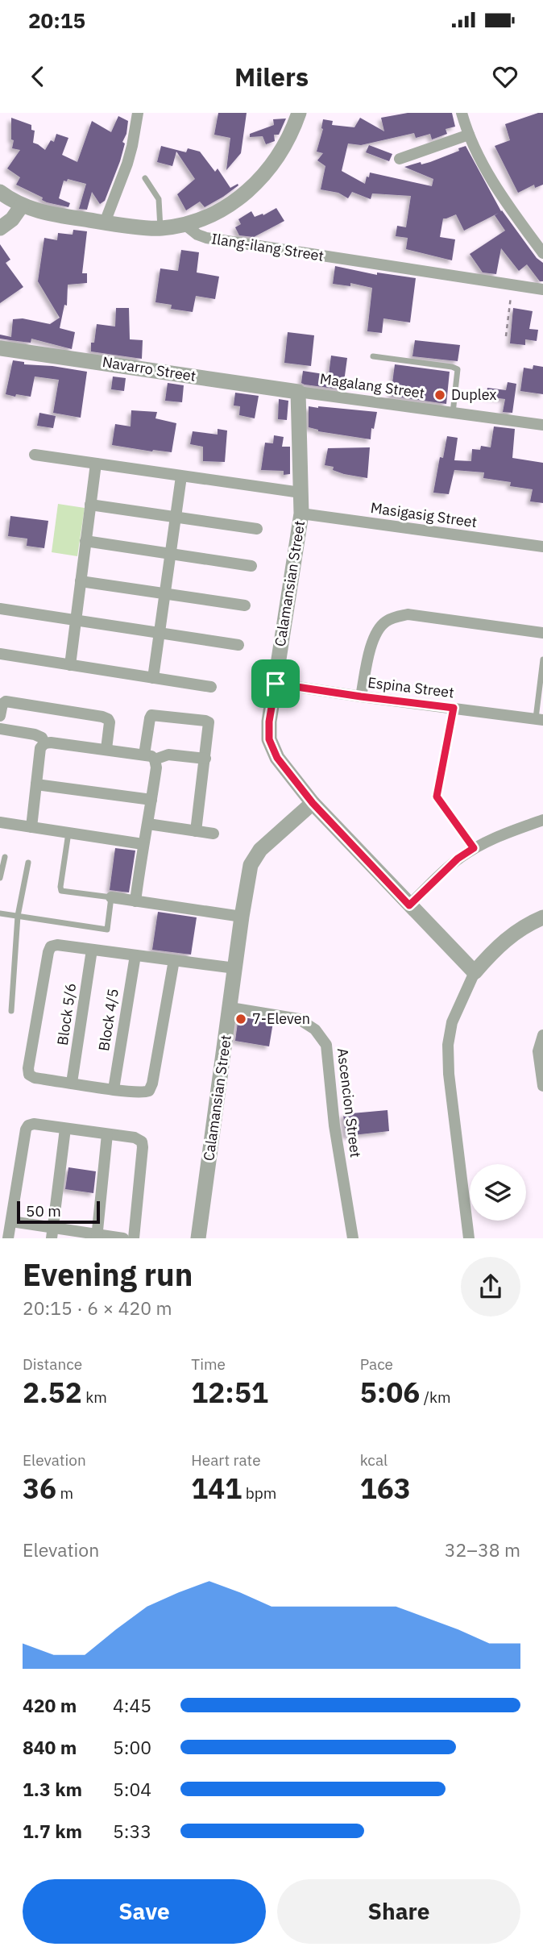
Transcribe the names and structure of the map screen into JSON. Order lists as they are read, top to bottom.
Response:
{
  "streets": {
    "street": [
      "Ilang-ilang Street",
      "Navarro Street",
      "Magalang Street",
      "Masigasig Street",
      "Calamansian Street",
      "Espina Street",
      "Block 5/6",
      "Block 4/5",
      "Ascencion Street"
    ]
  },
  "crossings": [
    ["Navarro Street", "Magalang Street"],
    ["Navarro Street", "Calamansian Street"],
    ["Magalang Street", "Calamansian Street"],
    ["Masigasig Street", "Calamansian Street"],
    ["Calamansian Street", "Espina Street"],
    ["Calamansian Street", "Ascencion Street"]
  ],
  "places": ["Duplex", "7-Eleven"],
  "scale_bar": "50 m",
  "page": {
    "status": "20:15",
    "header": "Milers",
    "scale": "50 m",
    "heading": ["Evening run", "20:15 · 6 × 420 m"],
    "stats": [
      ["Distance", "2.52 km"],
      ["Time", "12:51"],
      ["Pace", "5:06 /km"],
      ["Elevation", "36 m"],
      ["Heart rate", "141 bpm"],
      ["kcal", "163"]
    ],
    "chart": ["Elevation", "32–38 m"],
    "list": [
      {
        "name": "420 m",
        "note": "4:45"
      },
      {
        "name": "840 m",
        "note": "5:00"
      },
      {
        "name": "1.3 km",
        "note": "5:04"
      },
      {
        "name": "1.7 km",
        "note": "5:33"
      }
    ],
    "buttons": ["Save", "Share"]
  }
}
